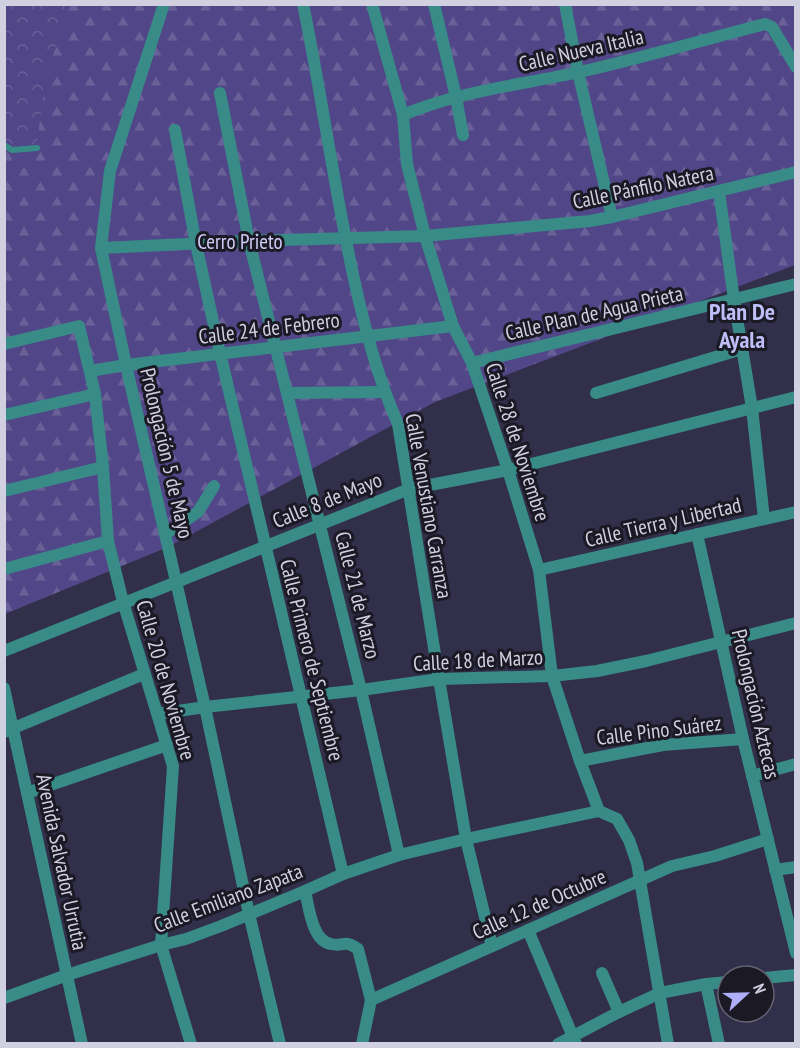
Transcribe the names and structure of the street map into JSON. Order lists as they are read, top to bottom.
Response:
{
  "streets": {
    "street": [
      "Calle Nueva Italia",
      "Calle Pánfilo Natera",
      "Calle Plan de Agua Prieta",
      "Calle 24 de Febrero",
      "Calle 28 de Noviembre",
      "Prolongación 5 de Mayo",
      "Calle 8 de Mayo",
      "Calle Venustiano Carranza",
      "Calle Tierra y Libertad",
      "Calle 21 de Marzo",
      "Calle Primero de Septiembre",
      "Calle 18 de Marzo",
      "Calle 20 de Noviembre",
      "Prolongación Aztecas",
      "Calle Pino Suárez",
      "Avenida Salvador Urrutia",
      "Calle Emiliano Zapata",
      "Calle 12 de Octubre"
    ]
  },
  "crossings": [
    ["Calle Nueva Italia", "Calle 28 de Noviembre"],
    ["Calle Pánfilo Natera", "Calle 28 de Noviembre"],
    ["Calle Pánfilo Natera", "Prolongación 5 de Mayo"],
    ["Calle Pánfilo Natera", "Calle Venustiano Carranza"],
    ["Calle Pánfilo Natera", "Calle 21 de Marzo"],
    ["Calle Pánfilo Natera", "Calle Primero de Septiembre"],
    ["Calle Plan de Agua Prieta", "Calle 28 de Noviembre"],
    ["Calle 24 de Febrero", "Calle 28 de Noviembre"],
    ["Calle 24 de Febrero", "Prolongación 5 de Mayo"],
    ["Calle 24 de Febrero", "Calle Venustiano Carranza"],
    ["Calle 24 de Febrero", "Calle 21 de Marzo"],
    ["Calle 24 de Febrero", "Calle Primero de Septiembre"],
    ["Calle 24 de Febrero", "Calle 20 de Noviembre"],
    ["Calle 28 de Noviembre", "Calle 8 de Mayo"],
    ["Calle 28 de Noviembre", "Calle Tierra y Libertad"],
    ["Calle 28 de Noviembre", "Calle 18 de Marzo"],
    ["Calle 28 de Noviembre", "Calle Pino Suárez"],
    ["Calle 28 de Noviembre", "Calle Emiliano Zapata"],
    ["Prolongación 5 de Mayo", "Calle 8 de Mayo"],
    ["Prolongación 5 de Mayo", "Calle 18 de Marzo"],
    ["Prolongación 5 de Mayo", "Calle Emiliano Zapata"],
    ["Calle 8 de Mayo", "Calle Venustiano Carranza"],
    ["Calle 8 de Mayo", "Calle 21 de Marzo"],
    ["Calle 8 de Mayo", "Calle Primero de Septiembre"],
    ["Calle 8 de Mayo", "Calle 20 de Noviembre"],
    ["Calle Venustiano Carranza", "Calle 18 de Marzo"],
    ["Calle Venustiano Carranza", "Calle Emiliano Zapata"],
    ["Calle Venustiano Carranza", "Calle 12 de Octubre"],
    ["Calle Tierra y Libertad", "Prolongación Aztecas"],
    ["Calle 21 de Marzo", "Calle 18 de Marzo"],
    ["Calle 21 de Marzo", "Calle Emiliano Zapata"],
    ["Calle Primero de Septiembre", "Calle 18 de Marzo"],
    ["Calle Primero de Septiembre", "Calle Emiliano Zapata"],
    ["Calle 18 de Marzo", "Calle 20 de Noviembre"],
    ["Calle 18 de Marzo", "Prolongación Aztecas"],
    ["Calle 20 de Noviembre", "Calle Emiliano Zapata"],
    ["Prolongación Aztecas", "Calle Pino Suárez"],
    ["Prolongación Aztecas", "Calle 12 de Octubre"],
    ["Avenida Salvador Urrutia", "Calle Emiliano Zapata"]
  ],
  "districts": ["Plan De Ayala"],
  "parks": ["Cerro Prieto"],
  "north": "right"
}
